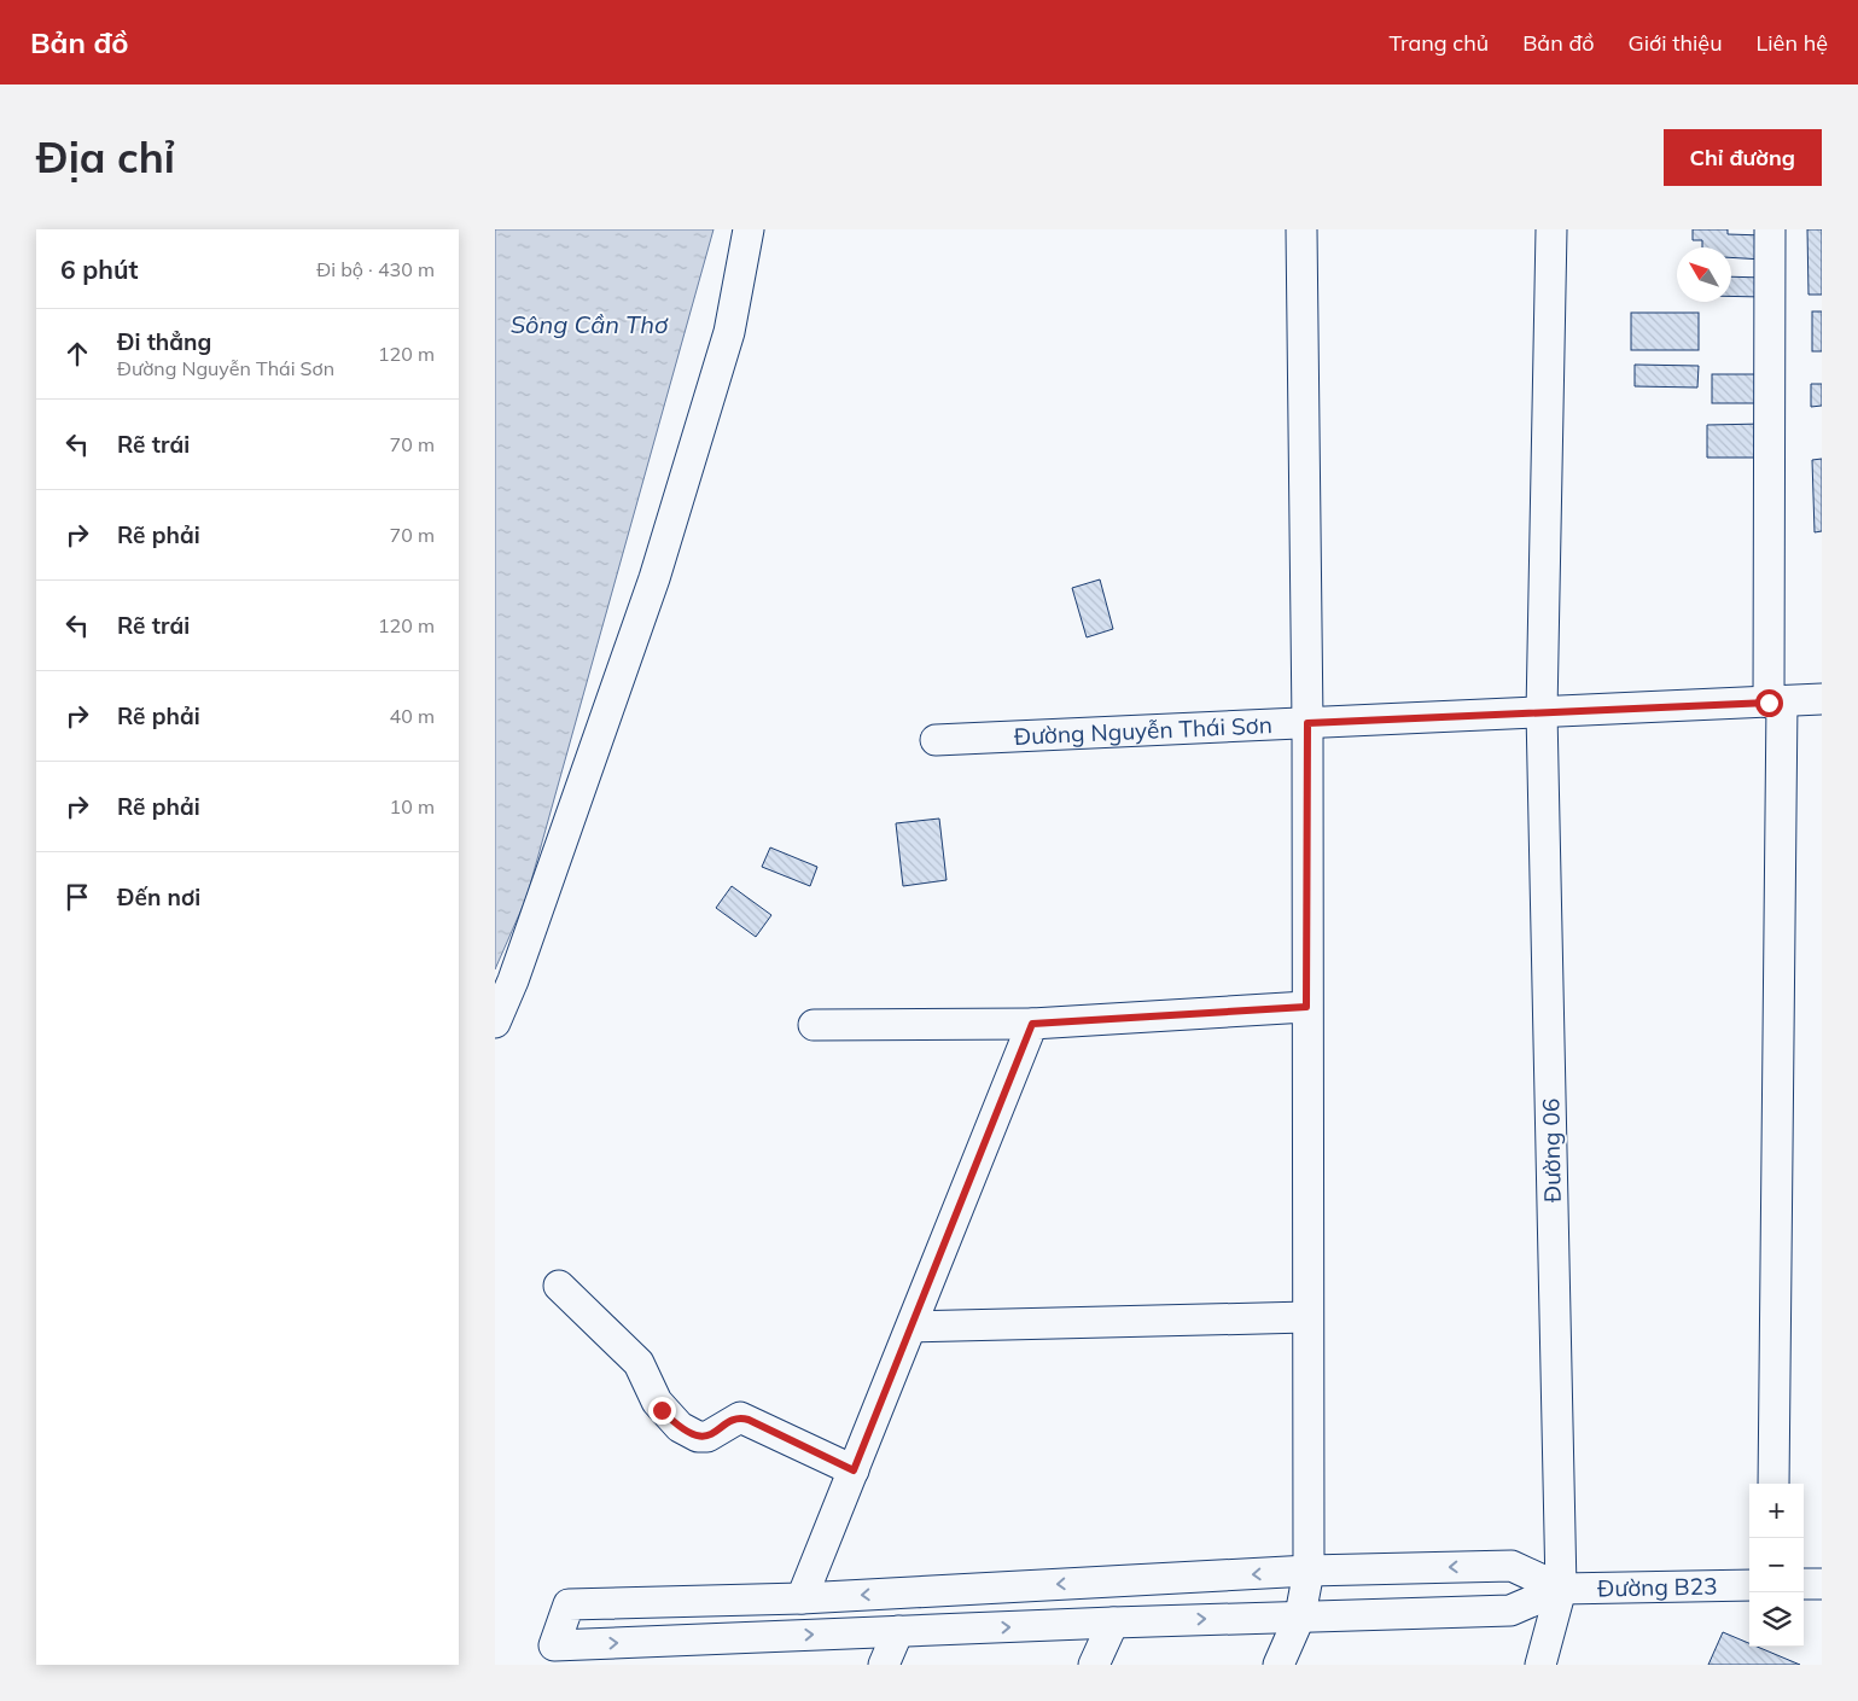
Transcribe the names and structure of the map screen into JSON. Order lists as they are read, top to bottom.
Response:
{
  "streets": {
    "street": ["Đường Nguyễn Thái Sơn", "Đường 06", "Đường B23"]
  },
  "crossings": [
    ["Đường Nguyễn Thái Sơn", "Đường 06"],
    ["Đường 06", "Đường B23"]
  ],
  "water": ["Sông Cần Thơ"],
  "north": "top left",
  "page": {
    "header": "Bản đồ",
    "nav": [
      "Trang chủ",
      "Bản đồ",
      "Giới thiệu",
      "Liên hệ"
    ],
    "buttons": "Chỉ đường",
    "title": "Địa chỉ",
    "heading": ["6 phút", "Đi bộ · 430 m"],
    "list": [
      ["Đi thẳng", "Đường Nguyễn Thái Sơn", "120 m"],
      ["Rẽ trái", "70 m"],
      ["Rẽ phải", "70 m"],
      ["Rẽ trái", "120 m"],
      ["Rẽ phải", "40 m"],
      ["Rẽ phải", "10 m"],
      "Đến nơi"
    ],
    "map_buttons": ["+", "−"]
  }
}
